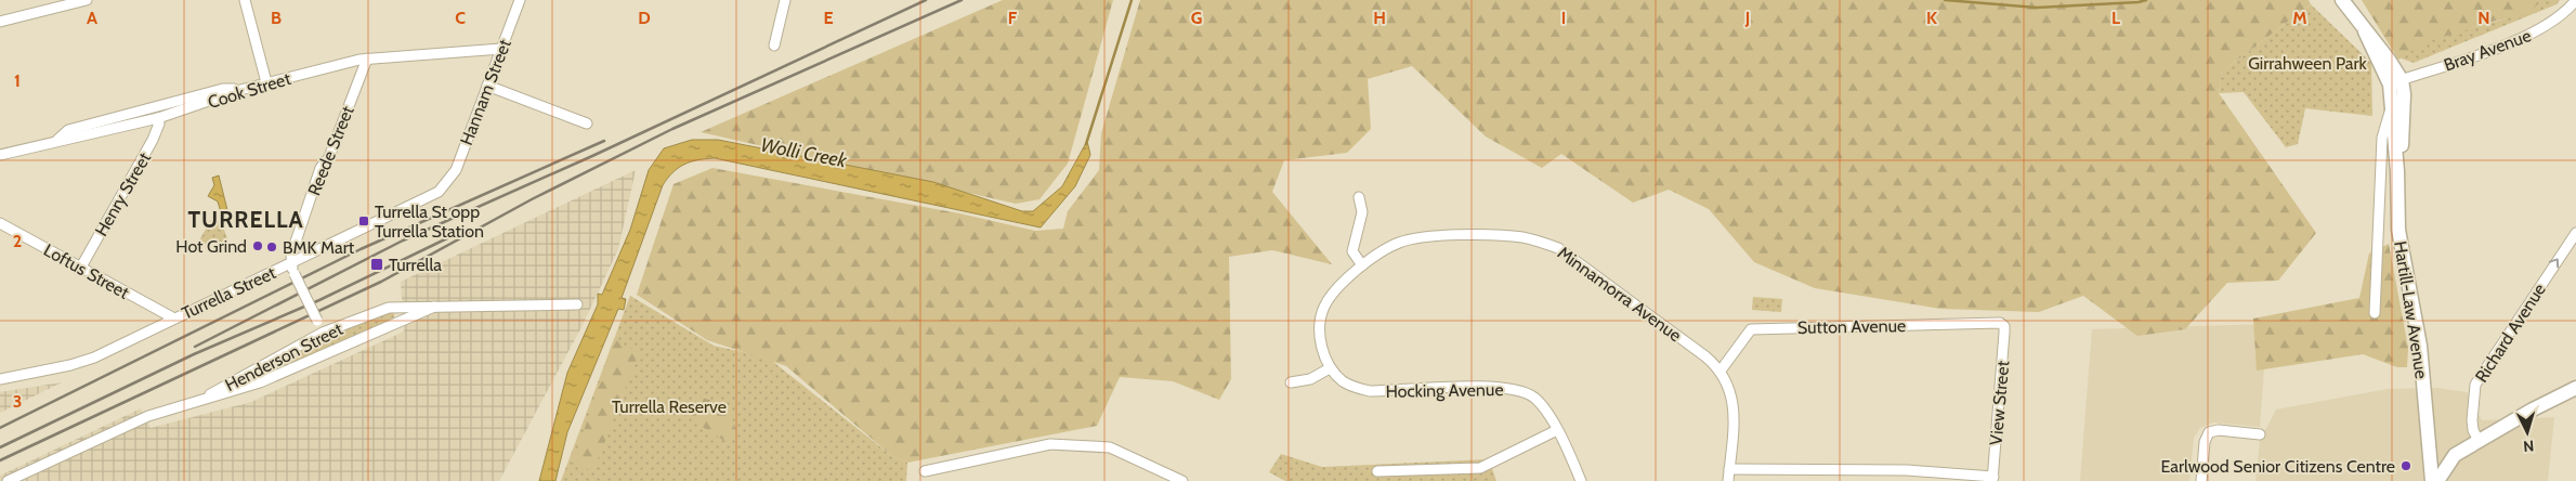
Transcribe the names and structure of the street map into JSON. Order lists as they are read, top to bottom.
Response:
{
  "streets": {
    "main road": ["Hartill-Law Avenue"],
    "street": [
      "Bray Avenue",
      "Cook Street",
      "Hannam Street",
      "Reede Street",
      "Henry Street",
      "Loftus Street",
      "Turrella Street",
      "Minnamorra Avenue",
      "Sutton Avenue",
      "Richard Avenue",
      "Henderson Street",
      "Hocking Avenue",
      "View Street"
    ]
  },
  "crossings": [
    ["Bray Avenue", "Hartill-Law Avenue"],
    ["Cook Street", "Hannam Street"],
    ["Cook Street", "Reede Street"],
    ["Cook Street", "Henry Street"],
    ["Hannam Street", "Turrella Street"],
    ["Reede Street", "Turrella Street"],
    ["Reede Street", "Henderson Street"],
    ["Henry Street", "Loftus Street"],
    ["Loftus Street", "Turrella Street"],
    ["Minnamorra Avenue", "Sutton Avenue"],
    ["Minnamorra Avenue", "Hocking Avenue"],
    ["Sutton Avenue", "View Street"]
  ],
  "one_way": ["Richard Avenue"],
  "districts": ["TURRELLA"],
  "water": ["Wolli Creek"],
  "parks": ["Girrahween Park", "Turrella Reserve"],
  "places": {
    "transit": ["Turrella St opp Turrella Station", "Turrella"],
    "other": ["Hot Grind", "BMK Mart", "Earlwood Senior Citizens Centre"]
  },
  "north": "bottom",
  "grid": {
    "columns": [
      "A",
      "B",
      "C",
      "D",
      "E",
      "F",
      "G",
      "H",
      "I",
      "J",
      "K",
      "L",
      "M",
      "N"
    ],
    "rows": ["1", "2", "3"]
  }
}
